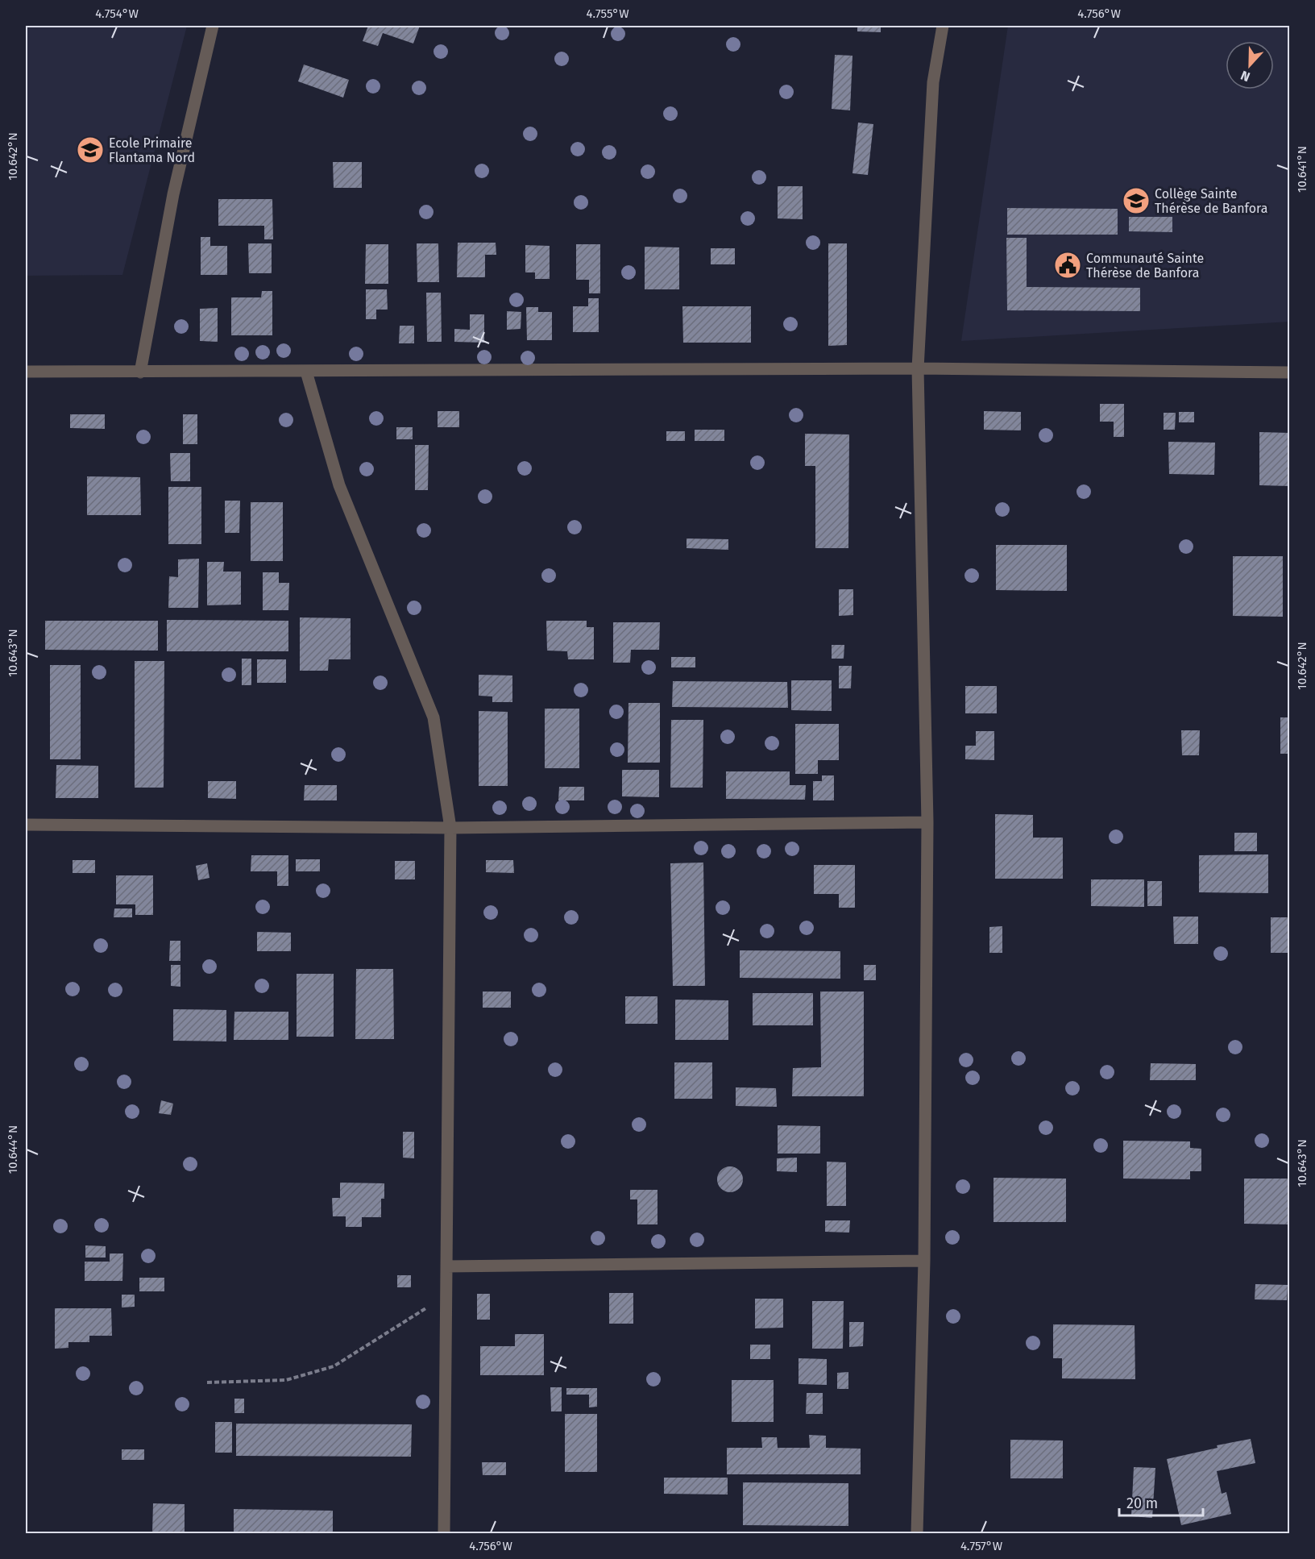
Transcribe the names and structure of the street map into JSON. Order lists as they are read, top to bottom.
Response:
{
  "places": {
    "school or university": ["Ecole Primaire Flantama Nord", "Collège Sainte Thérèse de Banfora"],
    "public building": ["Communauté Sainte Thérèse de Banfora"]
  },
  "scale_bar": "20 m",
  "north": "bottom",
  "coordinates": [
    "4.754°W",
    "4.755°W",
    "4.756°W",
    "10.642°N",
    "10.641°N",
    "10.643°N",
    "10.644°N",
    "4.757°W"
  ]
}
